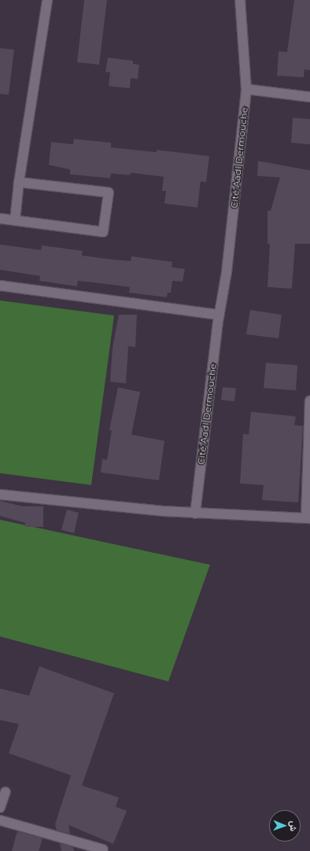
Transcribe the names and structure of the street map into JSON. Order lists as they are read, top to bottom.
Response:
{
  "streets": {
    "street": ["Cité Aadl Dermouche"]
  },
  "north": "right"
}
